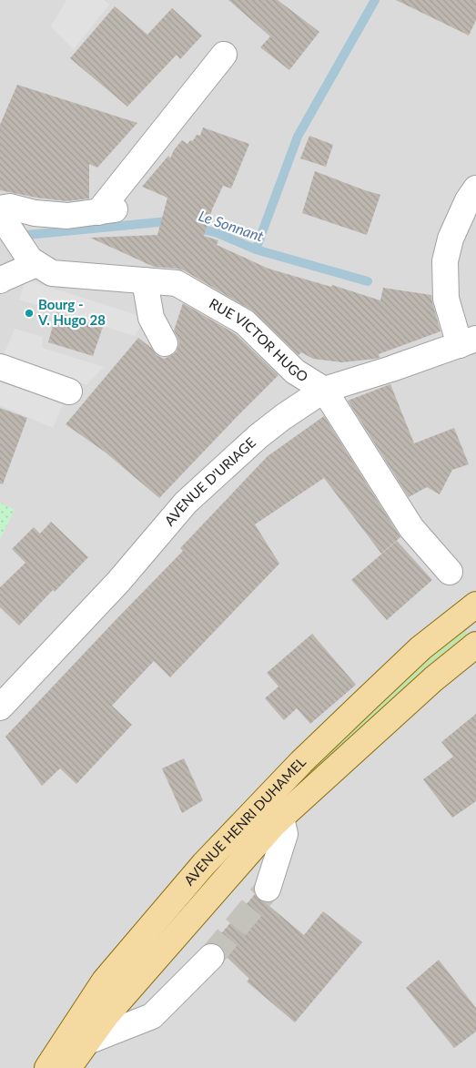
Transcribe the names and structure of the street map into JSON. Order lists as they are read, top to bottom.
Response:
{
  "streets": {
    "main road": ["AVENUE HENRI DUHAMEL"],
    "street": ["RUE VICTOR HUGO", "AVENUE D'URIAGE"]
  },
  "crossings": [
    ["RUE VICTOR HUGO", "AVENUE D'URIAGE"]
  ],
  "water": ["Le Sonnant"],
  "places": ["Bourg - V. Hugo 28"]
}
